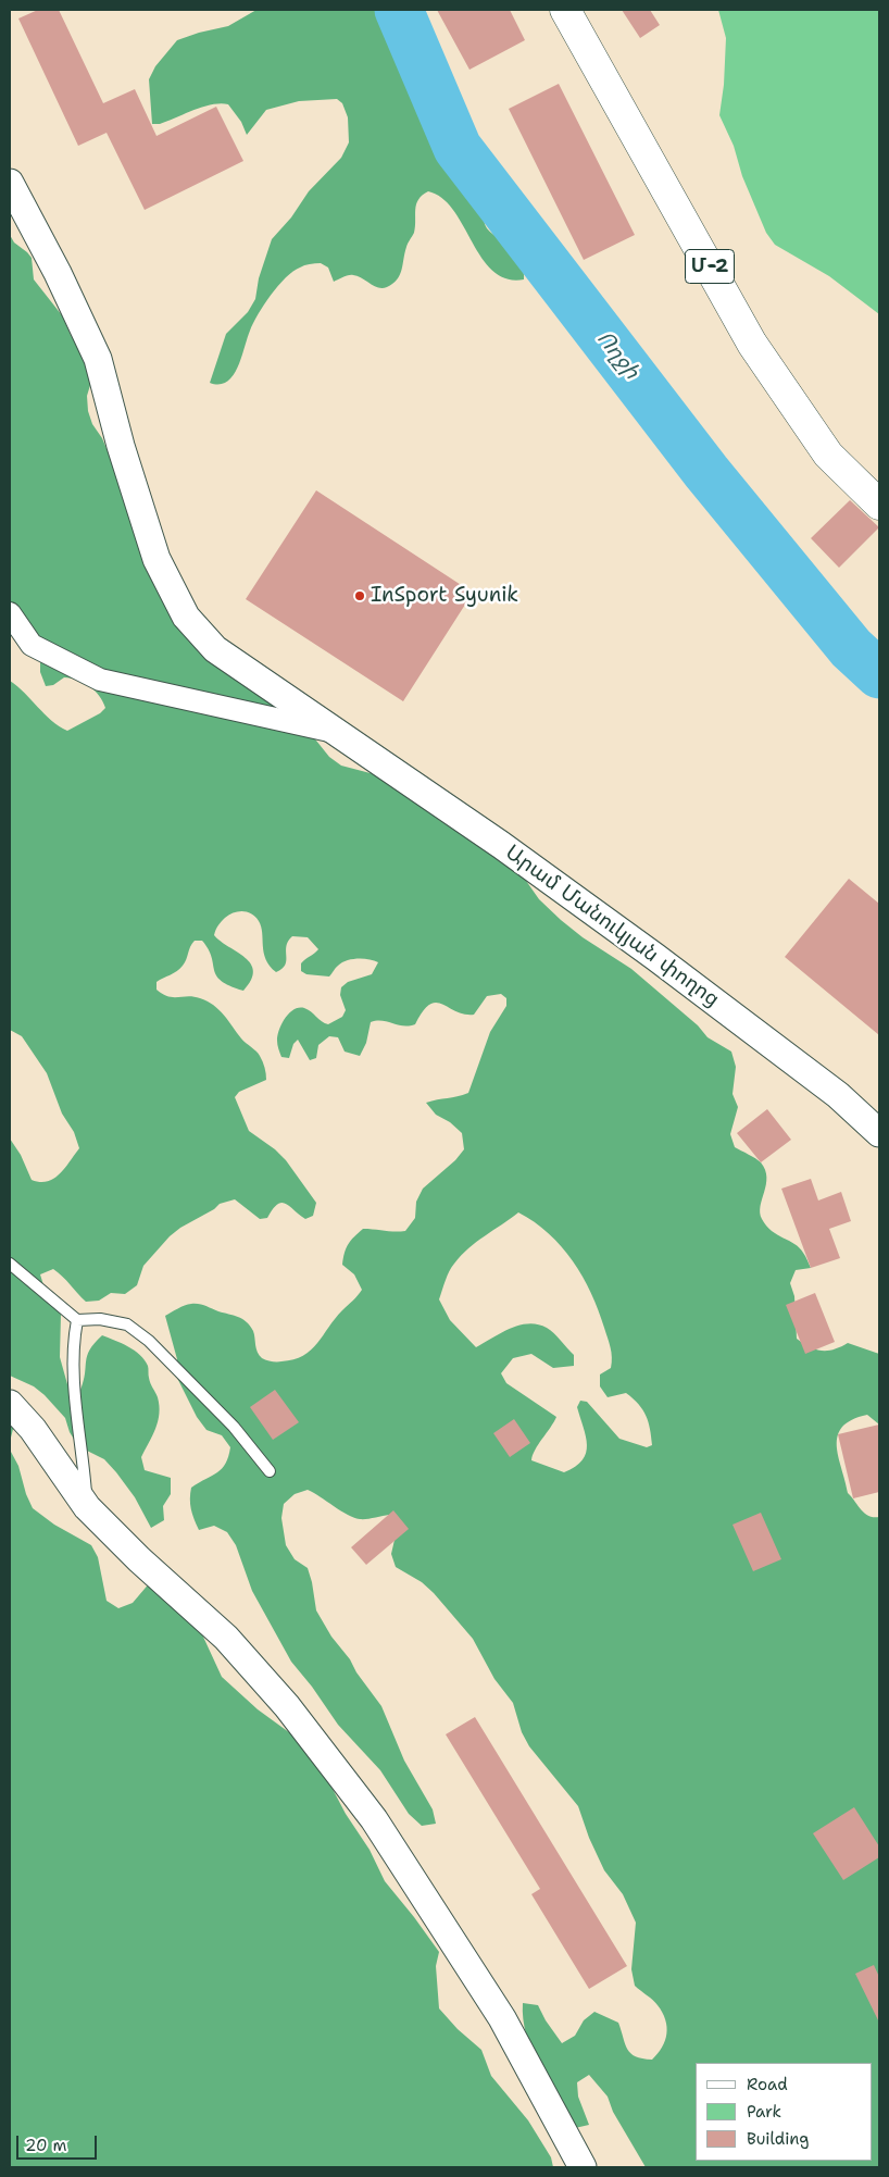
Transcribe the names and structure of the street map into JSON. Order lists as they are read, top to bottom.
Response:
{
  "streets": {
    "highway": ["Մ-2"],
    "street": ["Արամ Մանուկյան փողոց"]
  },
  "water": ["Ողջի"],
  "places": ["InSport Syunik"],
  "legend": ["Road", "Park", "Building"],
  "scale_bar": "20 m"
}
